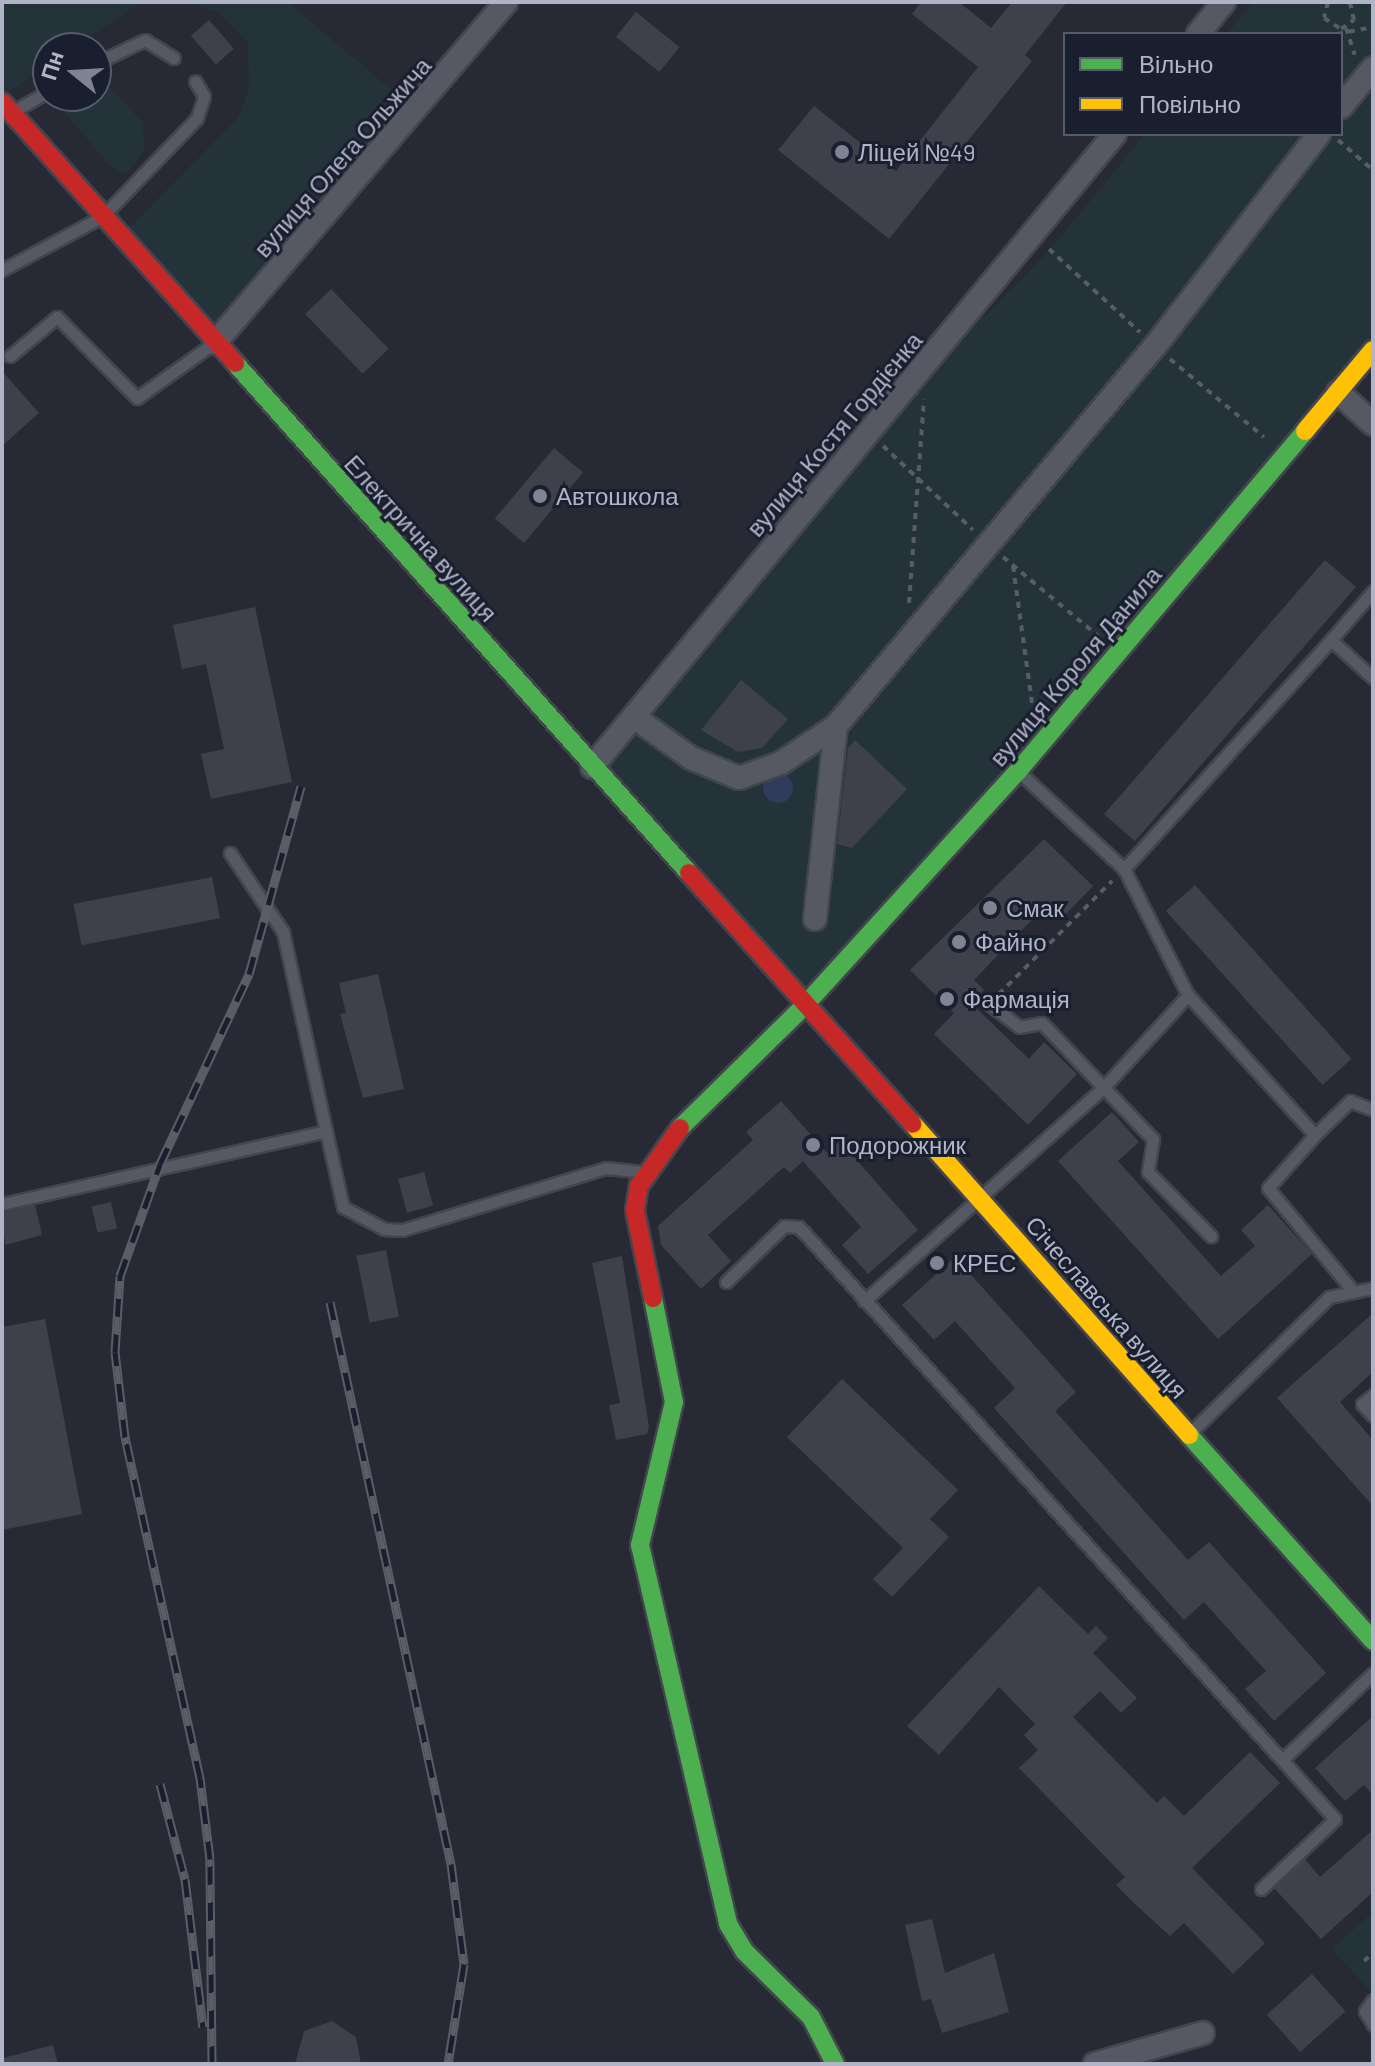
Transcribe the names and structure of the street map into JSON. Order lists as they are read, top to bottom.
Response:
{
  "streets": {
    "main road": ["Електрична вулиця", "вулиця Короля Данила", "Січеславська вулиця"],
    "street": ["вулиця Олега Ольжича", "вулиця Костя Гордієнка"]
  },
  "crossings": [
    ["вулиця Олега Ольжича", "Електрична вулиця"],
    ["вулиця Костя Гордієнка", "Електрична вулиця"],
    ["Електрична вулиця", "вулиця Короля Данила"],
    ["Електрична вулиця", "Січеславська вулиця"],
    ["вулиця Короля Данила", "Січеславська вулиця"]
  ],
  "places": [
    "Ліцей №49",
    "Автошкола",
    "Смак",
    "Файно",
    "Фармація",
    "Подорожник",
    "КРЕС"
  ],
  "legend": ["Вільно", "Повільно"],
  "north": "left"
}
